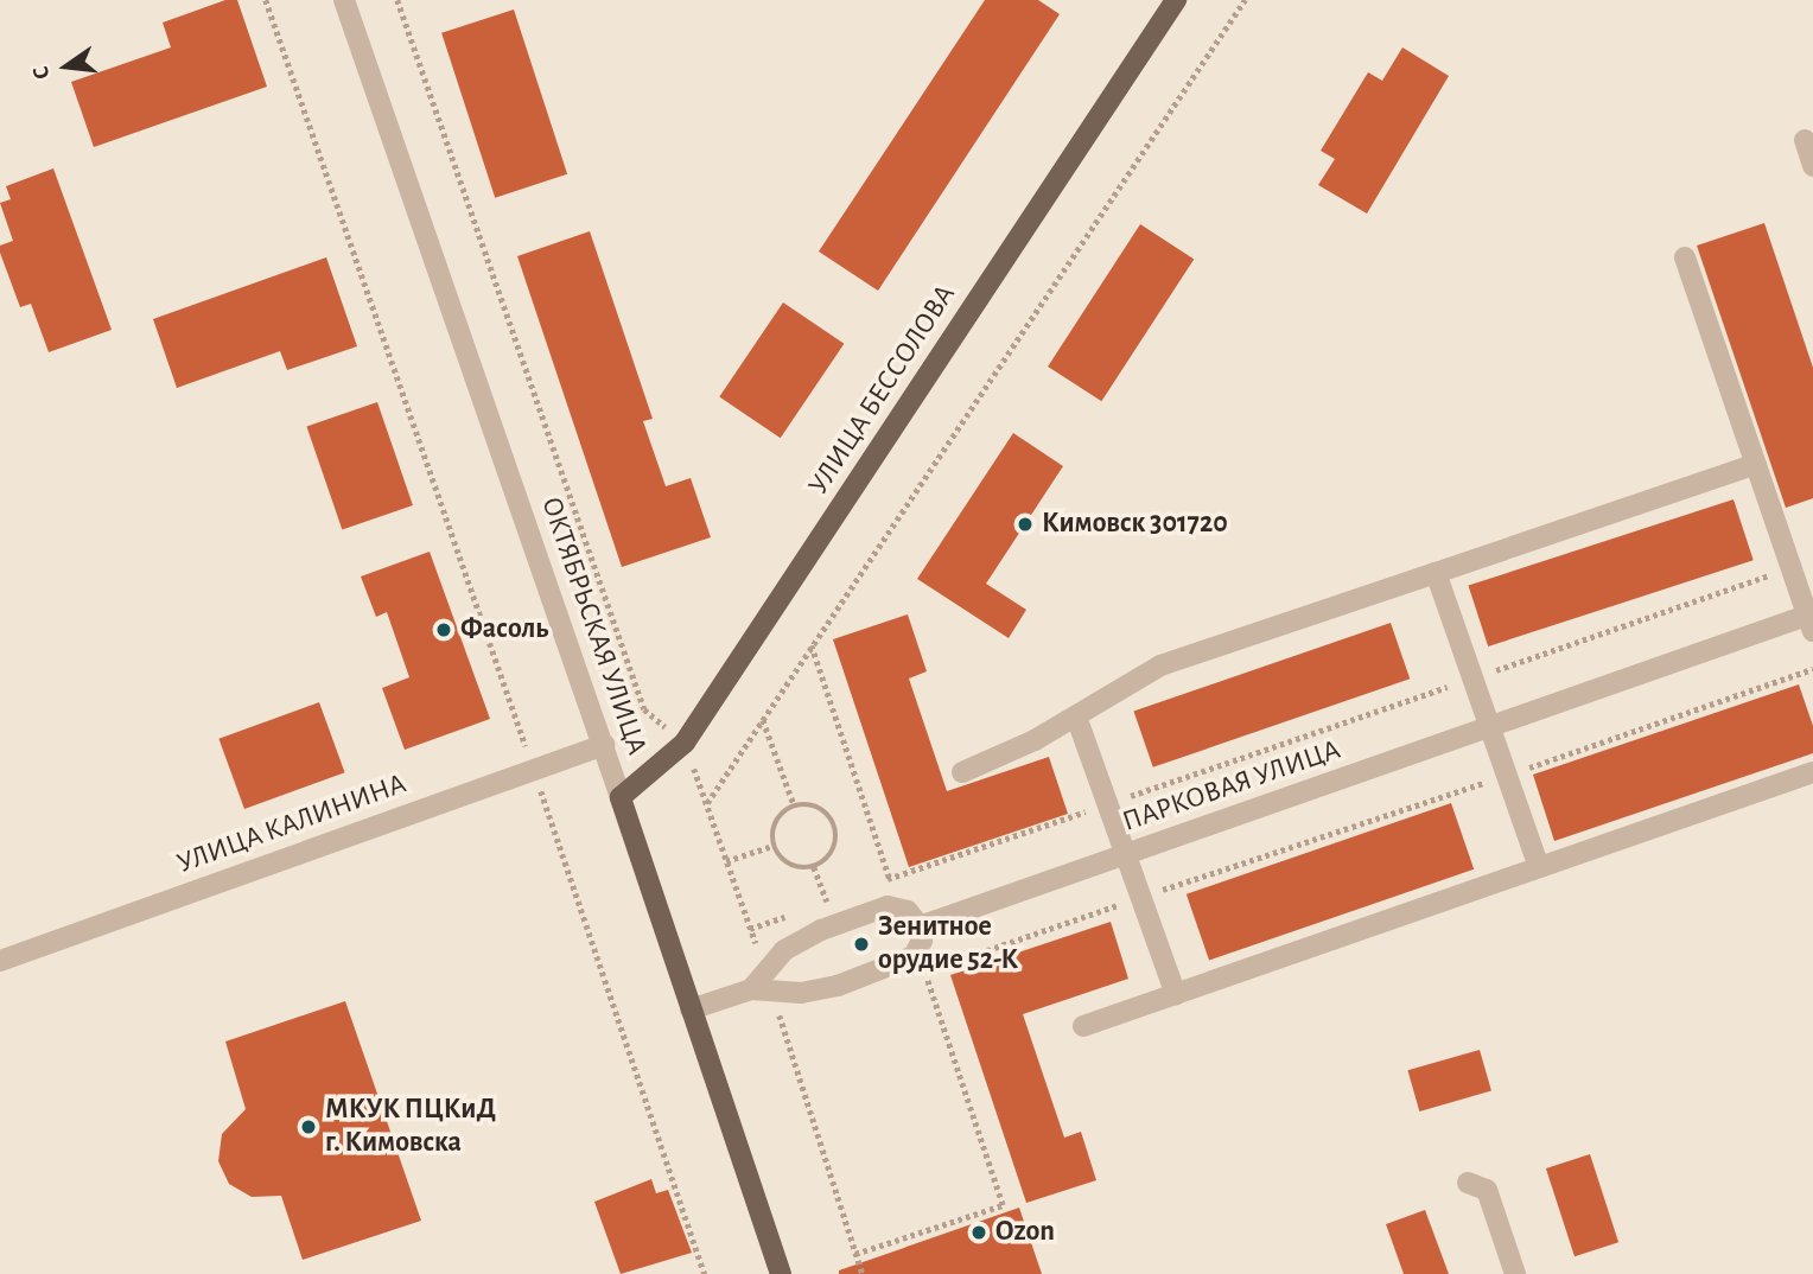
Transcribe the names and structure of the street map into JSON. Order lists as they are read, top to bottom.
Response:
{
  "streets": {
    "main road": ["УЛИЦА БЕССОЛОВА", "ОКТЯБРЬСКАЯ УЛИЦА"],
    "street": ["ПАРКОВАЯ УЛИЦА", "УЛИЦА КАЛИНИНА"]
  },
  "crossings": [
    ["УЛИЦА БЕССОЛОВА", "ОКТЯБРЬСКАЯ УЛИЦА"],
    ["ОКТЯБРЬСКАЯ УЛИЦА", "УЛИЦА КАЛИНИНА"]
  ],
  "places": [
    "Кимовск 301720",
    "Фасоль",
    "Зенитное орудие 52-К",
    "МКУК ПЦКиД г. Кимовска",
    "Ozon"
  ],
  "north": "left"
}
